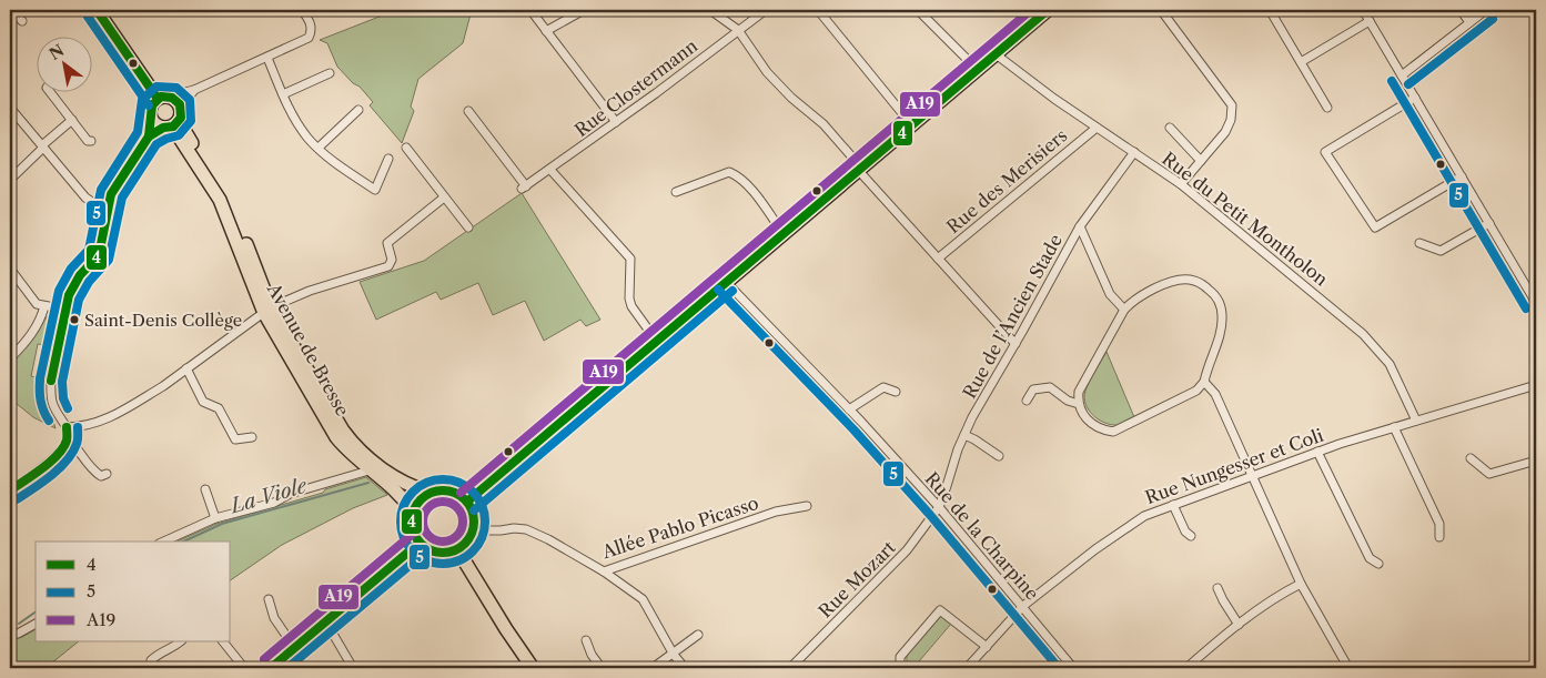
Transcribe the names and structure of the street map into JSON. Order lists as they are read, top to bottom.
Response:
{
  "streets": {
    "main road": ["Avenue de Bresse"],
    "street": [
      "Rue Clostermann",
      "Rue des Merisiers",
      "Rue du Petit Montholon",
      "Rue de l’Ancien Stade",
      "Rue Nungesser et Coli",
      "Allée Pablo Picasso",
      "Rue de la Charpine",
      "Rue Mozart"
    ]
  },
  "crossings": [
    ["Rue des Merisiers", "Rue du Petit Montholon"],
    ["Rue du Petit Montholon", "Rue de l’Ancien Stade"],
    ["Rue du Petit Montholon", "Rue Nungesser et Coli"],
    ["Rue de l’Ancien Stade", "Rue de la Charpine"],
    ["Rue de l’Ancien Stade", "Rue Mozart"],
    ["Avenue de Bresse", "Allée Pablo Picasso"],
    ["Rue Nungesser et Coli", "Rue de la Charpine"],
    ["Rue de la Charpine", "Rue Mozart"]
  ],
  "water": ["La Viole"],
  "places": ["Saint-Denis Collège"],
  "lines": ["transit line 4", "transit line A19", "transit line 5"],
  "legend": ["4", "5", "A19"],
  "north": "top left"
}
